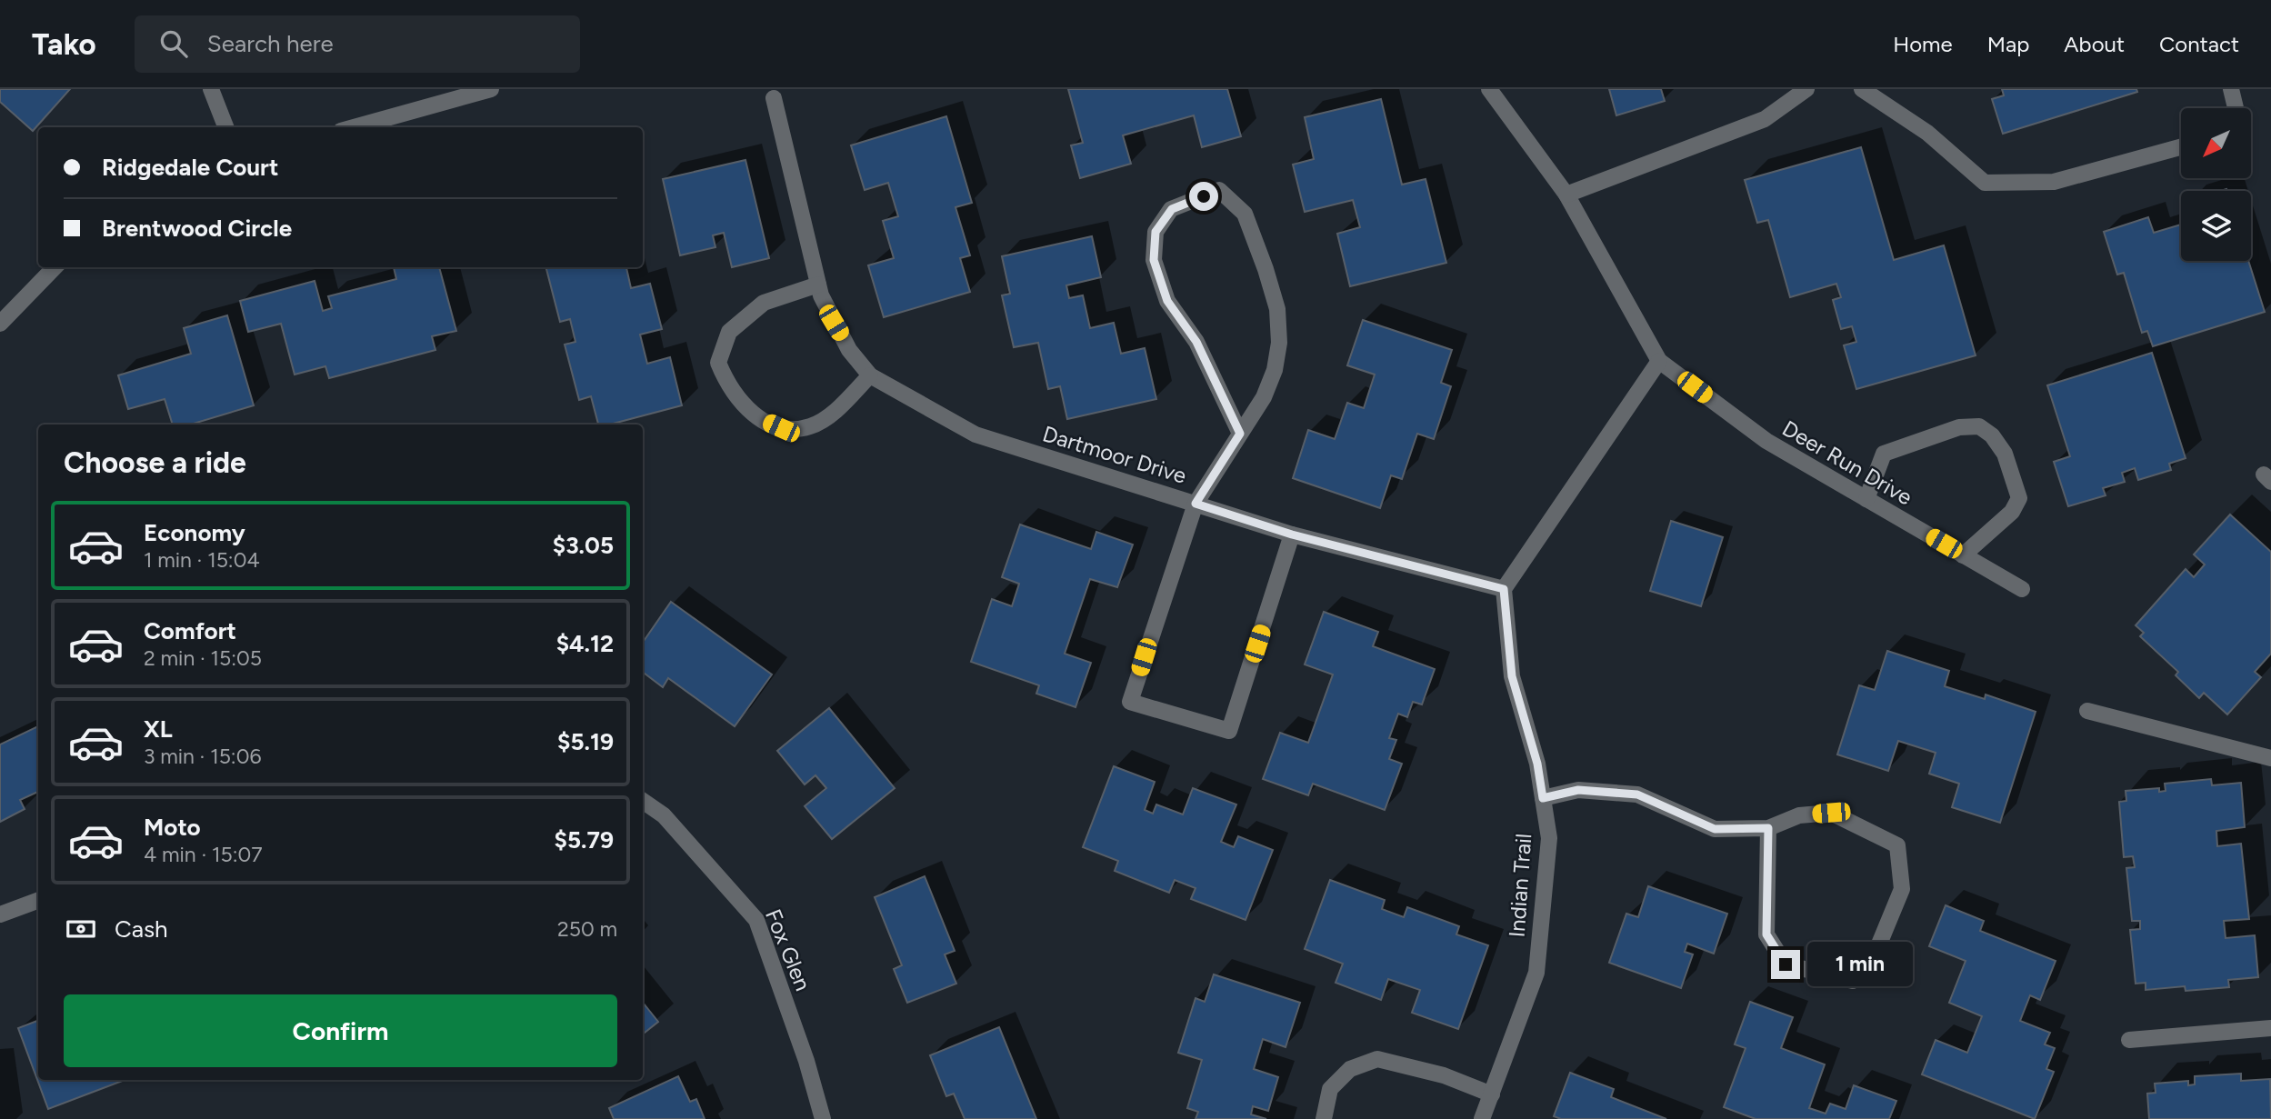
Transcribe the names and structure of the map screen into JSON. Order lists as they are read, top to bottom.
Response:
{
  "streets": {
    "street": [
      "Dartmoor Drive",
      "Deer Run Drive",
      "Indian Trail",
      "Fox Glen"
    ]
  },
  "crossings": [
    ["Dartmoor Drive", "Indian Trail"]
  ],
  "north": "bottom left",
  "page": {
    "header": "Tako",
    "search": "Search here",
    "nav": [
      "Home",
      "Map",
      "About",
      "Contact"
    ],
    "banner": ["Ridgedale Court", "Brentwood Circle"],
    "heading": "Choose a ride",
    "list": [
      {
        "name": "Economy",
        "note": "1 min · 15:04",
        "value": "$3.05"
      },
      {
        "name": "Comfort",
        "note": "2 min · 15:05",
        "value": "$4.12"
      },
      {
        "name": "XL",
        "note": "3 min · 15:06",
        "value": "$5.19"
      },
      {
        "name": "Moto",
        "note": "4 min · 15:07",
        "value": "$5.79"
      }
    ],
    "pay": ["Cash", "250 m"],
    "bubble": "1 min",
    "buttons": "Confirm"
  }
}
